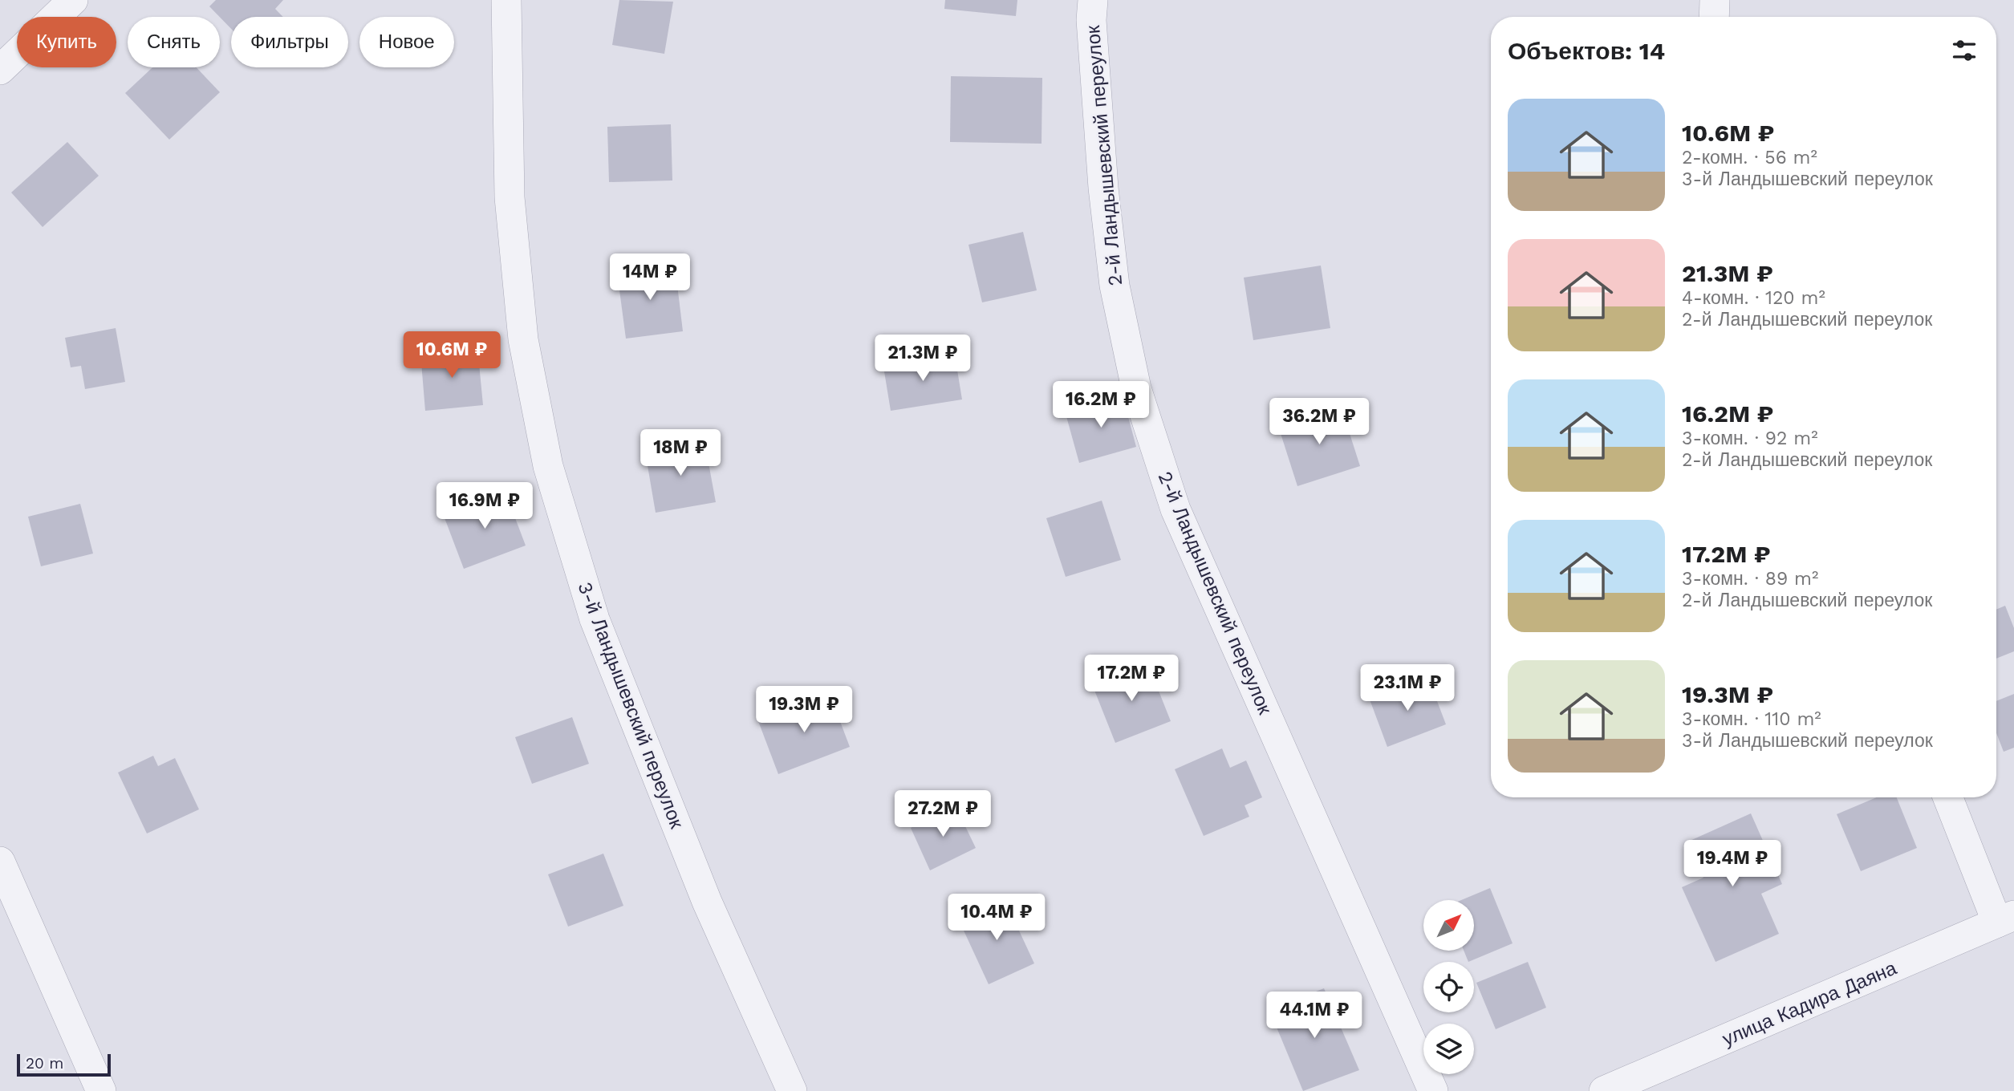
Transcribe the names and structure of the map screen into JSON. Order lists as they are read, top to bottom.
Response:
{
  "streets": {
    "street": ["2-й Ландышевский переулок", "3-й Ландышевский переулок", "улица Кадира Даяна"]
  },
  "scale_bar": "20 m",
  "north": "top right",
  "page": {
    "chip": [
      "Купить",
      "Снять",
      "Фильтры",
      "Новое"
    ],
    "heading": "Объектов: 14",
    "list": [
      {
        "name": "10.6M ₽",
        "note": "2-комн. · 56 m² · 3-й Ландышевский переулок"
      },
      {
        "name": "21.3M ₽",
        "note": "4-комн. · 120 m² · 2-й Ландышевский переулок"
      },
      {
        "name": "16.2M ₽",
        "note": "3-комн. · 92 m² · 2-й Ландышевский переулок"
      },
      {
        "name": "17.2M ₽",
        "note": "3-комн. · 89 m² · 2-й Ландышевский переулок"
      },
      {
        "name": "19.3M ₽",
        "note": "3-комн. · 110 m² · 3-й Ландышевский переулок"
      }
    ],
    "price": [
      "14M ₽",
      "10.6M ₽",
      "21.3M ₽",
      "16.2M ₽",
      "36.2M ₽",
      "18M ₽",
      "16.9M ₽",
      "17.2M ₽",
      "23.1M ₽",
      "19.3M ₽",
      "27.2M ₽",
      "19.4M ₽",
      "10.4M ₽",
      "44.1M ₽"
    ],
    "scale": "20 m"
  }
}
